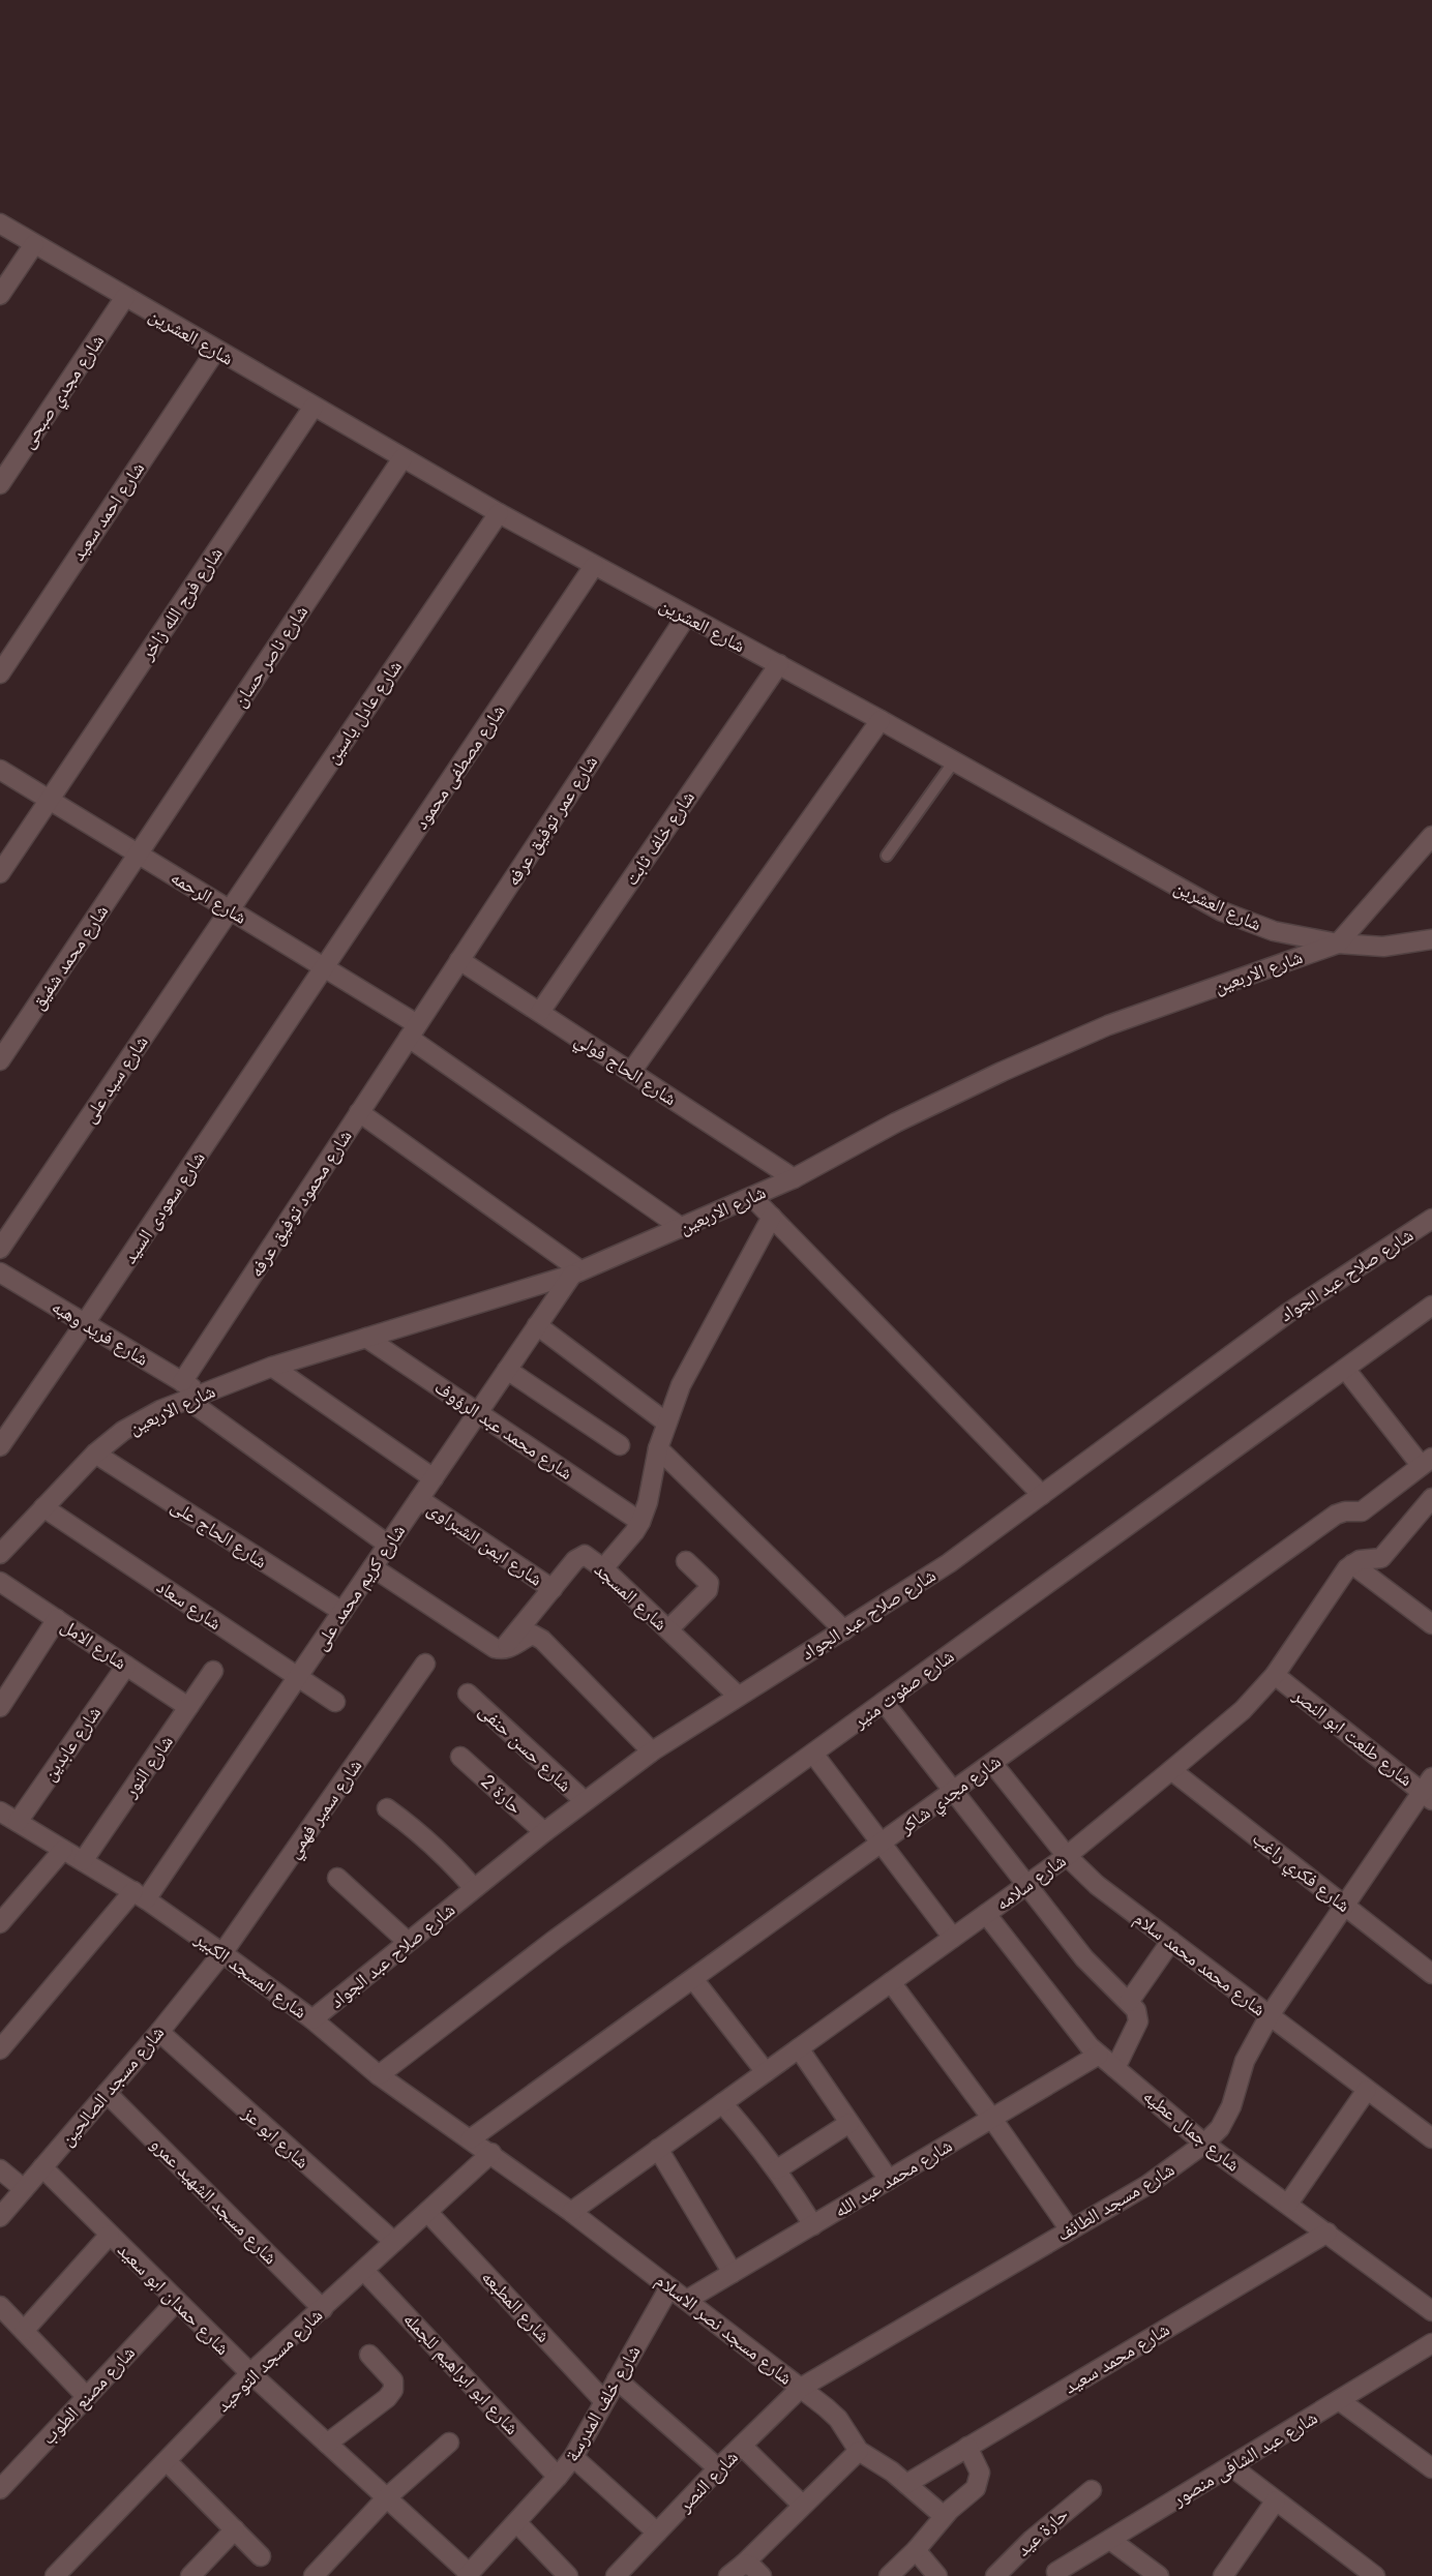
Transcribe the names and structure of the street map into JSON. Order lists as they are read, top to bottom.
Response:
{
  "streets": {
    "street": [
      "شارع العشرين",
      "شارع مجدي صبحى",
      "شارع احمد سعيد",
      "شارع فرج الله زاخر",
      "شارع ناصر حسان",
      "شارع عادل ياسين",
      "شارع مصطفى محمود",
      "شارع عمر توفيق عرفه",
      "شارع خلف ثابت",
      "شارع الرحمه",
      "شارع محمد شفيق",
      "شارع الاربعين",
      "شارع الحاج فولي",
      "شارع سيد على",
      "شارع محمود توفيق عرفه",
      "شارع سعودى السيد",
      "شارع صلاح عبد الجواد",
      "شارع فريد وهبه",
      "شارع محمد عبد الرؤوف",
      "شارع الحاج على",
      "شارع ايمن الشبراوى",
      "شارع كريم محمد على",
      "شارع المسجد",
      "شارع سعاد",
      "شارع الامل",
      "شارع صفوت منير",
      "شارع طلعت ابو النصر",
      "شارع عابدين",
      "شارع حسن حنفى",
      "شارع النور",
      "حارة 2",
      "شارع مجدي شاكر",
      "شارع سمير فهمي",
      "شارع فكري راغب",
      "شارع سلامه",
      "شارع محمد محمد سلام",
      "شارع المسجد الكبير",
      "شارع مسجد الصالحين",
      "شارع جمال عطيه",
      "شارع ابو عز",
      "شارع محمد عبد الله",
      "شارع مسجد الشهيد عمرو",
      "شارع مسجد الطائف",
      "شارع حمدان ابو سعيد",
      "شارع المطبعه",
      "شارع مسجد نصر الاسلام",
      "شارع محمد سعيد",
      "شارع مسجد التوحيد",
      "شارع ابو ابراهيم للجمله",
      "شارع مصنع الطوب",
      "شارع خلف المدرسة",
      "شارع عبد الشافى منصور",
      "شارع النصر",
      "حارة عيد"
    ]
  },
  "crossings": [
    ["شارع العشرين", "شارع مجدي صبحى"],
    ["شارع العشرين", "شارع احمد سعيد"],
    ["شارع العشرين", "شارع فرج الله زاخر"],
    ["شارع العشرين", "شارع ناصر حسان"],
    ["شارع العشرين", "شارع عادل ياسين"],
    ["شارع العشرين", "شارع مصطفى محمود"],
    ["شارع العشرين", "شارع عمر توفيق عرفه"],
    ["شارع العشرين", "شارع خلف ثابت"],
    ["شارع العشرين", "شارع الاربعين"],
    ["شارع فرج الله زاخر", "شارع الرحمه"],
    ["شارع ناصر حسان", "شارع الرحمه"],
    ["شارع ناصر حسان", "شارع محمد شفيق"],
    ["شارع عادل ياسين", "شارع الرحمه"],
    ["شارع عادل ياسين", "شارع سيد على"],
    ["شارع مصطفى محمود", "شارع الرحمه"],
    ["شارع مصطفى محمود", "شارع سعودى السيد"],
    ["شارع عمر توفيق عرفه", "شارع الرحمه"],
    ["شارع عمر توفيق عرفه", "شارع الحاج فولي"],
    ["شارع عمر توفيق عرفه", "شارع محمود توفيق عرفه"],
    ["شارع خلف ثابت", "شارع الحاج فولي"],
    ["شارع الرحمه", "شارع محمد شفيق"],
    ["شارع الرحمه", "شارع الاربعين"],
    ["شارع الرحمه", "شارع سيد على"],
    ["شارع الرحمه", "شارع محمود توفيق عرفه"],
    ["شارع الرحمه", "شارع سعودى السيد"],
    ["شارع الاربعين", "شارع الحاج فولي"],
    ["شارع الاربعين", "شارع محمود توفيق عرفه"],
    ["شارع الاربعين", "شارع فريد وهبه"],
    ["شارع الاربعين", "شارع محمد عبد الرؤوف"],
    ["شارع الاربعين", "شارع الحاج على"],
    ["شارع الاربعين", "شارع كريم محمد على"],
    ["شارع الاربعين", "شارع سعاد"],
    ["شارع محمود توفيق عرفه", "شارع فريد وهبه"],
    ["شارع سعودى السيد", "شارع فريد وهبه"],
    ["شارع صلاح عبد الجواد", "شارع المسجد"],
    ["شارع صلاح عبد الجواد", "شارع حسن حنفى"],
    ["شارع صلاح عبد الجواد", "حارة 2"],
    ["شارع صلاح عبد الجواد", "شارع المسجد الكبير"],
    ["شارع فريد وهبه", "شارع كريم محمد على"],
    ["شارع محمد عبد الرؤوف", "شارع كريم محمد على"],
    ["شارع الحاج على", "شارع كريم محمد على"],
    ["شارع ايمن الشبراوى", "شارع كريم محمد على"],
    ["شارع ايمن الشبراوى", "شارع المسجد"],
    ["شارع كريم محمد على", "شارع سعاد"],
    ["شارع كريم محمد على", "شارع المسجد الكبير"],
    ["شارع الامل", "شارع عابدين"],
    ["شارع الامل", "شارع النور"],
    ["شارع صفوت منير", "شارع المسجد الكبير"],
    ["شارع طلعت ابو النصر", "شارع سلامه"],
    ["شارع طلعت ابو النصر", "شارع مسجد الطائف"],
    ["شارع عابدين", "شارع المسجد الكبير"],
    ["شارع النور", "شارع المسجد الكبير"],
    ["شارع مجدي شاكر", "شارع محمد محمد سلام"],
    ["شارع مجدي شاكر", "شارع المسجد الكبير"],
    ["شارع سمير فهمي", "شارع المسجد الكبير"],
    ["شارع سمير فهمي", "شارع مسجد الصالحين"],
    ["شارع فكري راغب", "شارع سلامه"],
    ["شارع فكري راغب", "شارع مسجد الطائف"],
    ["شارع سلامه", "شارع محمد محمد سلام"],
    ["شارع سلامه", "شارع جمال عطيه"],
    ["شارع سلامه", "شارع مسجد نصر الاسلام"],
    ["شارع محمد محمد سلام", "شارع مسجد الطائف"],
    ["شارع المسجد الكبير", "شارع مسجد الصالحين"],
    ["شارع المسجد الكبير", "شارع مسجد نصر الاسلام"],
    ["شارع المسجد الكبير", "شارع مسجد التوحيد"],
    ["شارع مسجد الصالحين", "شارع ابو عز"],
    ["شارع مسجد الصالحين", "شارع مسجد الشهيد عمرو"],
    ["شارع مسجد الصالحين", "شارع حمدان ابو سعيد"],
    ["شارع جمال عطيه", "شارع محمد عبد الله"],
    ["شارع جمال عطيه", "شارع مسجد الطائف"],
    ["شارع جمال عطيه", "شارع محمد سعيد"],
    ["شارع ابو عز", "شارع مسجد التوحيد"],
    ["شارع محمد عبد الله", "شارع مسجد نصر الاسلام"],
    ["شارع مسجد الشهيد عمرو", "شارع مسجد التوحيد"],
    ["شارع مسجد الطائف", "شارع مسجد نصر الاسلام"],
    ["شارع مسجد الطائف", "شارع النصر"],
    ["شارع حمدان ابو سعيد", "شارع مسجد التوحيد"],
    ["شارع حمدان ابو سعيد", "شارع مصنع الطوب"],
    ["شارع حمدان ابو سعيد", "شارع خلف المدرسة"],
    ["شارع المطبعه", "شارع مسجد التوحيد"],
    ["شارع المطبعه", "شارع خلف المدرسة"],
    ["شارع مسجد نصر الاسلام", "شارع محمد سعيد"],
    ["شارع مسجد نصر الاسلام", "شارع مسجد التوحيد"],
    ["شارع مسجد نصر الاسلام", "شارع خلف المدرسة"],
    ["شارع مسجد نصر الاسلام", "شارع النصر"],
    ["شارع مسجد التوحيد", "شارع ابو ابراهيم للجمله"],
    ["شارع ابو ابراهيم للجمله", "شارع خلف المدرسة"]
  ]
}
